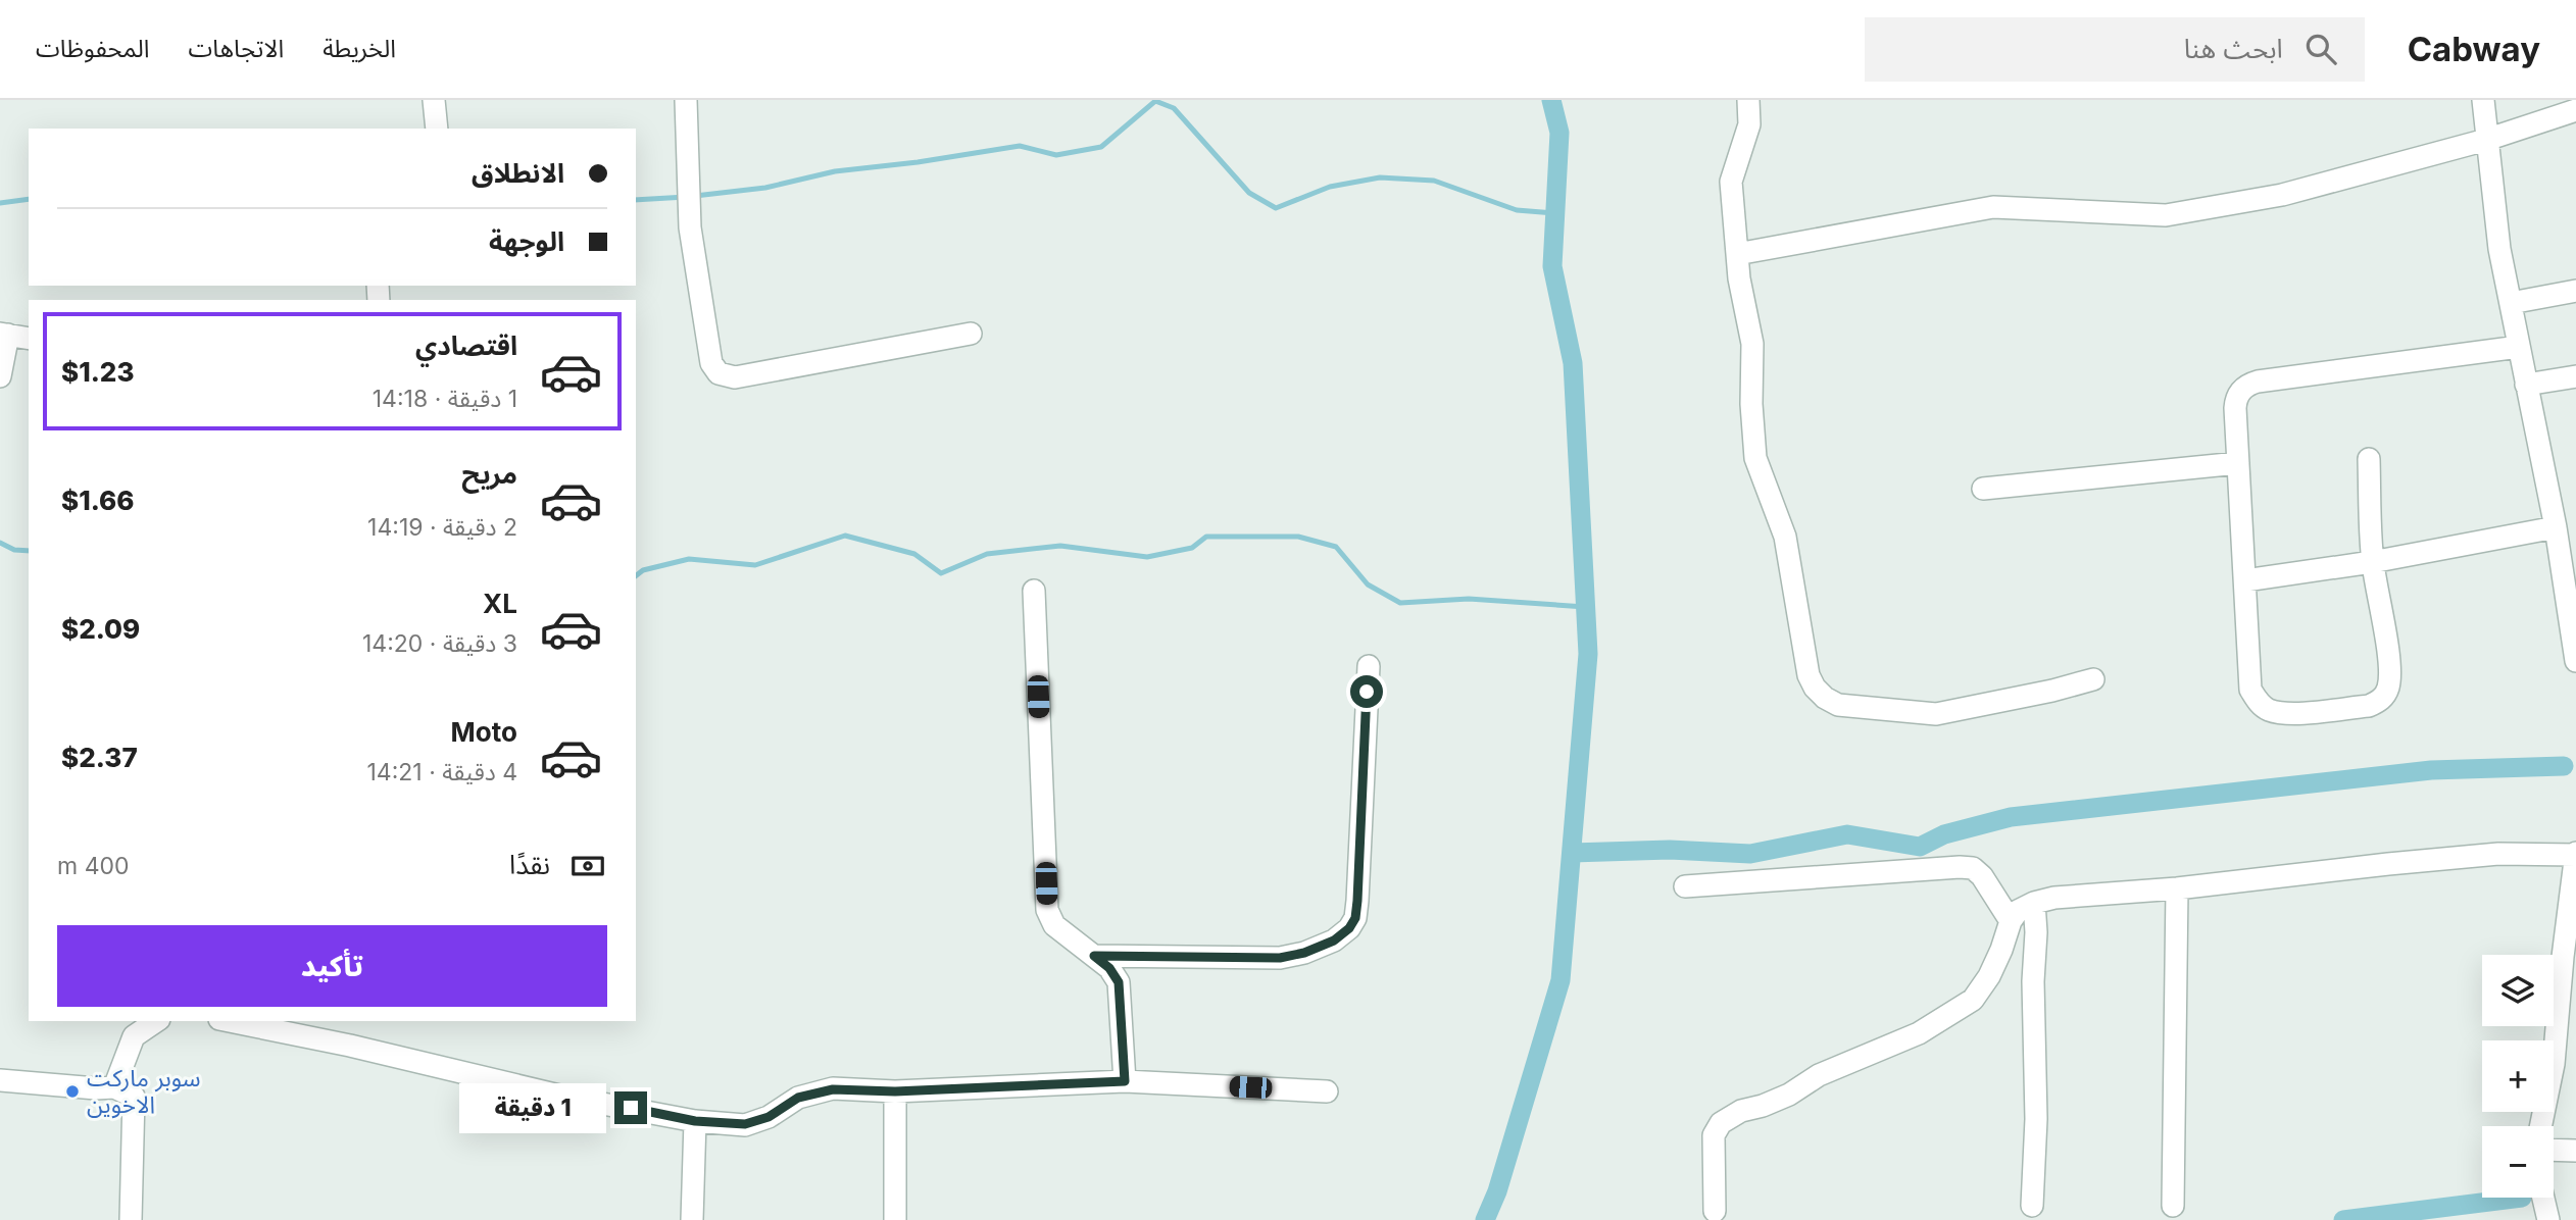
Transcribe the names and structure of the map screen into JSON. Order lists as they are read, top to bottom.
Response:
{
  "places": ["سوبر ماركت الاخوين"],
  "page": {
    "header": "Cabway",
    "search": "ابحث هنا",
    "nav": ["الخريطة", "الاتجاهات", "المحفوظات"],
    "banner": ["الانطلاق", "الوجهة"],
    "list": [
      {
        "name": "اقتصادي",
        "note": "1 دقيقة · 14:18",
        "value": "$1.23"
      },
      {
        "name": "مريح",
        "note": "2 دقيقة · 14:19",
        "value": "$1.66"
      },
      {
        "name": "XL",
        "note": "3 دقيقة · 14:20",
        "value": "$2.09"
      },
      {
        "name": "Moto",
        "note": "4 دقيقة · 14:21",
        "value": "$2.37"
      }
    ],
    "pay": ["نقدًا", "400 m"],
    "buttons": "تأكيد",
    "map_buttons": ["+", "−"],
    "bubble": "1 دقيقة"
  }
}
